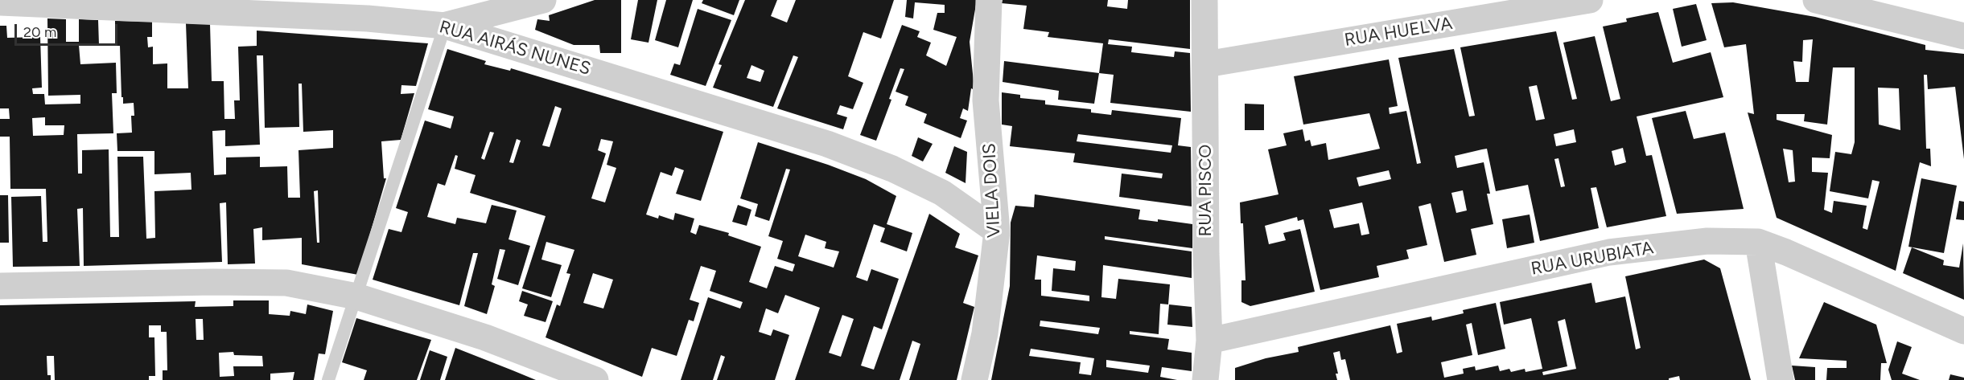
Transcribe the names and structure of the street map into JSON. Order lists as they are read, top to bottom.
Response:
{
  "streets": {
    "street": [
      "RUA HUELVA",
      "RUA AIRÁS NUNES",
      "VIELA DOIS",
      "RUA PISCO",
      "RUA URUBIATA"
    ]
  },
  "crossings": [
    ["RUA HUELVA", "RUA PISCO"],
    ["RUA AIRÁS NUNES", "VIELA DOIS"],
    ["RUA PISCO", "RUA URUBIATA"]
  ],
  "scale_bar": "20 m"
}
